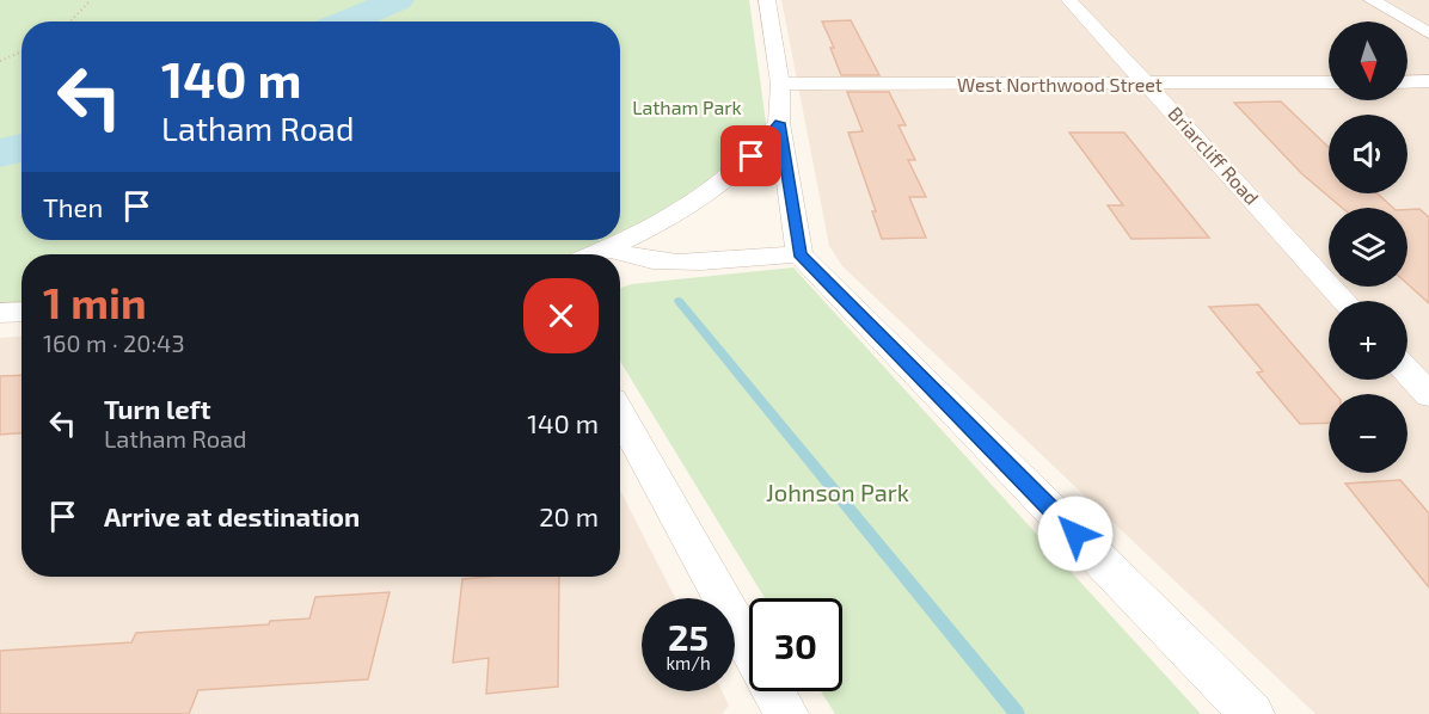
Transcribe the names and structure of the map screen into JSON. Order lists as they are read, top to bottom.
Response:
{
  "streets": {
    "street": ["West Northwood Street", "Briarcliff Road"]
  },
  "crossings": [
    ["West Northwood Street", "Briarcliff Road"]
  ],
  "parks": ["Latham Park", "Johnson Park"],
  "north": "bottom",
  "page": {
    "map_buttons": ["+", "−"],
    "turn": ["140 m", "Latham Road"],
    "then": "Then",
    "heading": ["1 min", "160 m · 20:43"],
    "list": [
      {
        "name": "Turn left",
        "note": "Latham Road",
        "value": "140 m"
      },
      {
        "name": "Arrive at destination",
        "value": "20 m"
      }
    ],
    "speed": "25 km/h",
    "limit": "30"
  }
}
